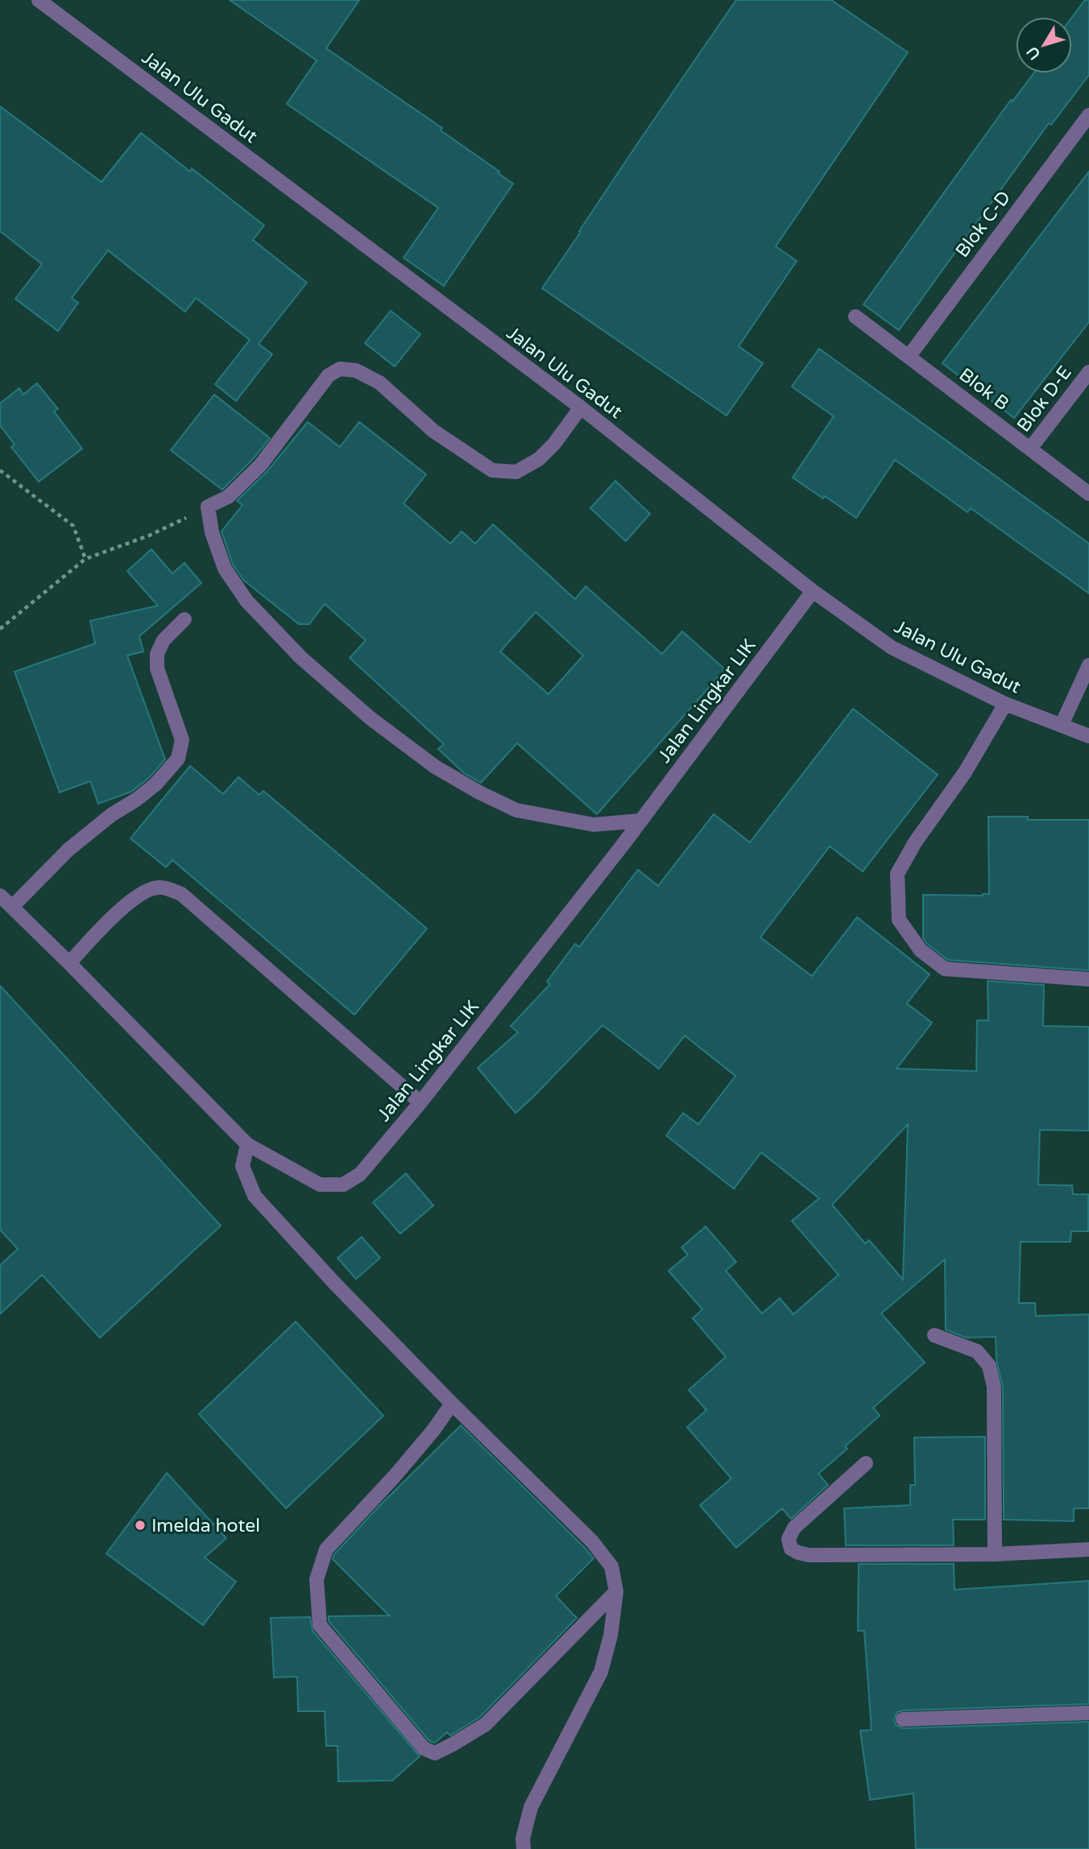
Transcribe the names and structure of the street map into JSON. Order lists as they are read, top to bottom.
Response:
{
  "streets": {
    "street": [
      "Jalan Ulu Gadut",
      "Blok C-D",
      "Blok B",
      "Blok D-E",
      "Jalan Lingkar LIK"
    ]
  },
  "crossings": [
    ["Jalan Ulu Gadut", "Jalan Lingkar LIK"],
    ["Blok C-D", "Blok B"],
    ["Blok B", "Blok D-E"]
  ],
  "places": ["Imelda hotel"],
  "north": "bottom left"
}
